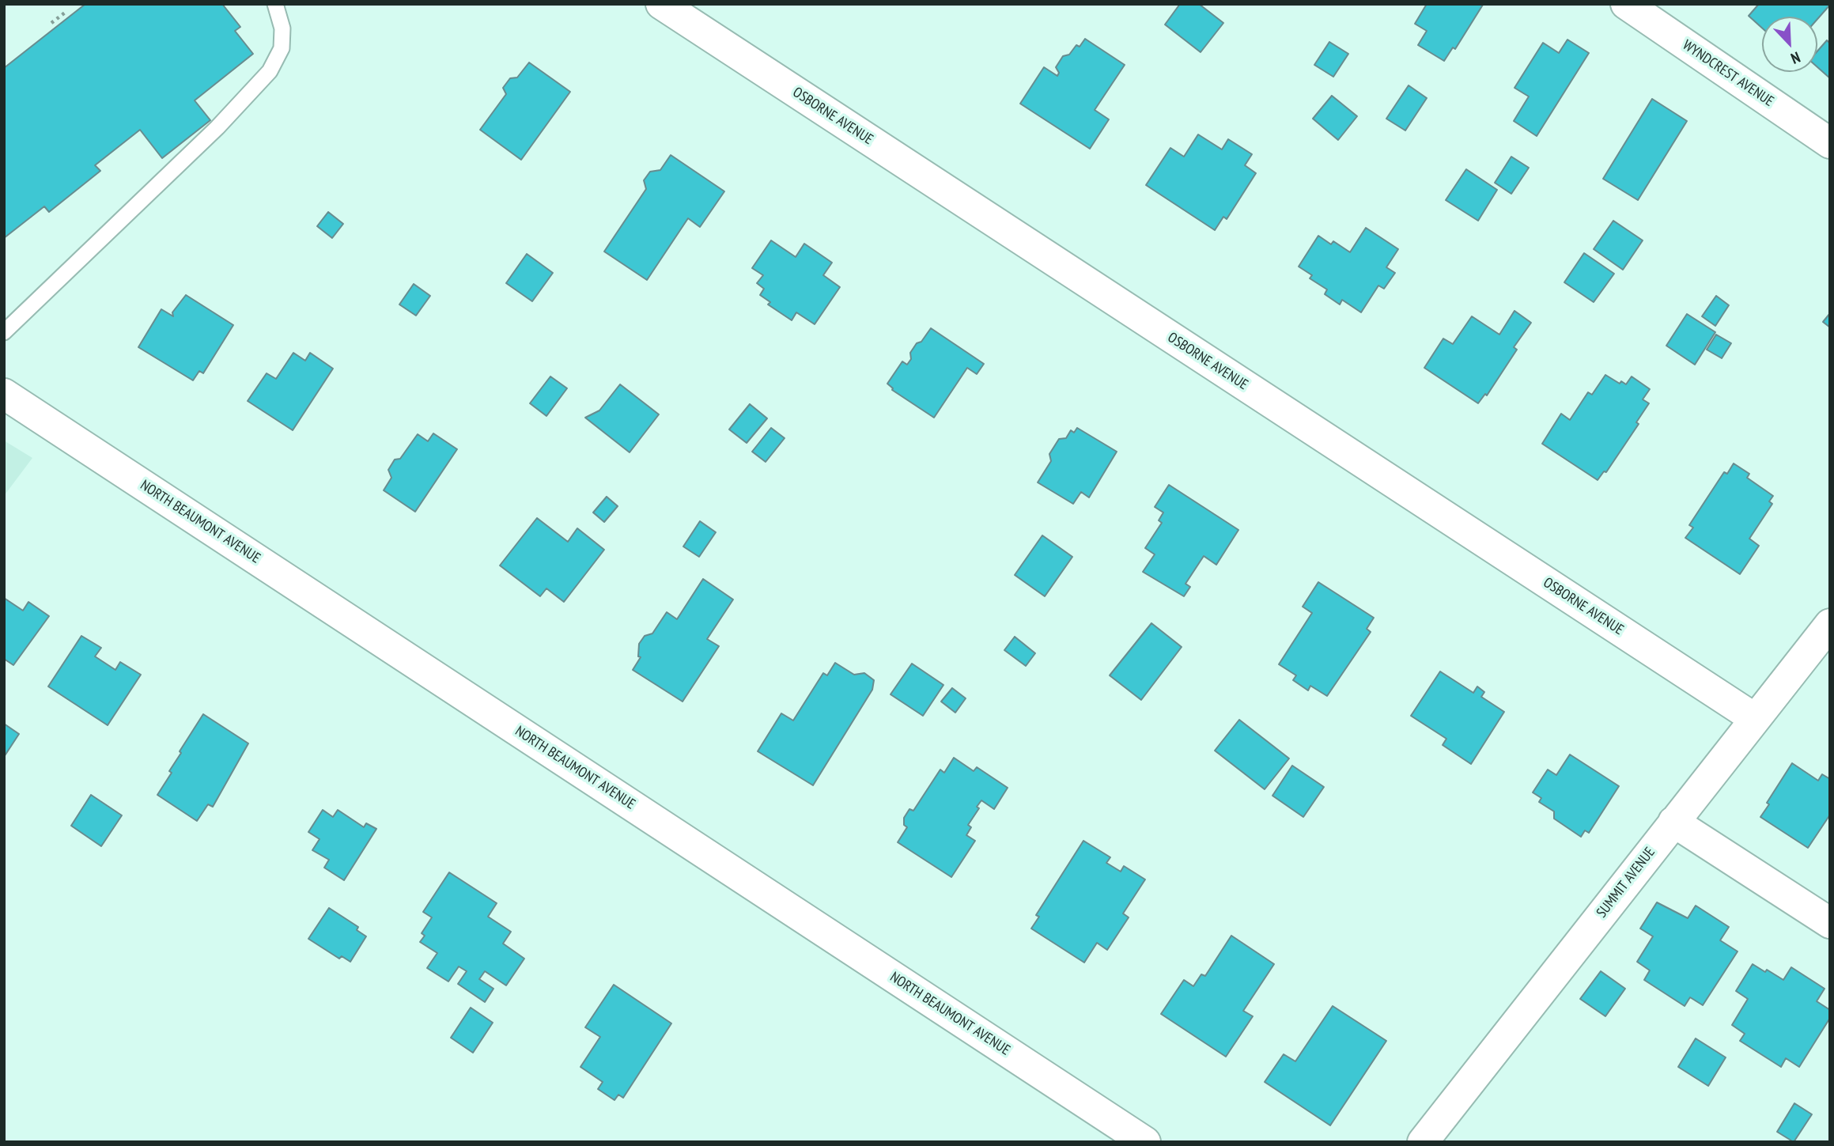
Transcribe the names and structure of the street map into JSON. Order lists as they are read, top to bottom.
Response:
{
  "streets": {
    "street": [
      "WYNDCREST AVENUE",
      "OSBORNE AVENUE",
      "NORTH BEAUMONT AVENUE",
      "SUMMIT AVENUE"
    ]
  },
  "crossings": [
    ["OSBORNE AVENUE", "SUMMIT AVENUE"]
  ],
  "north": "bottom right"
}
